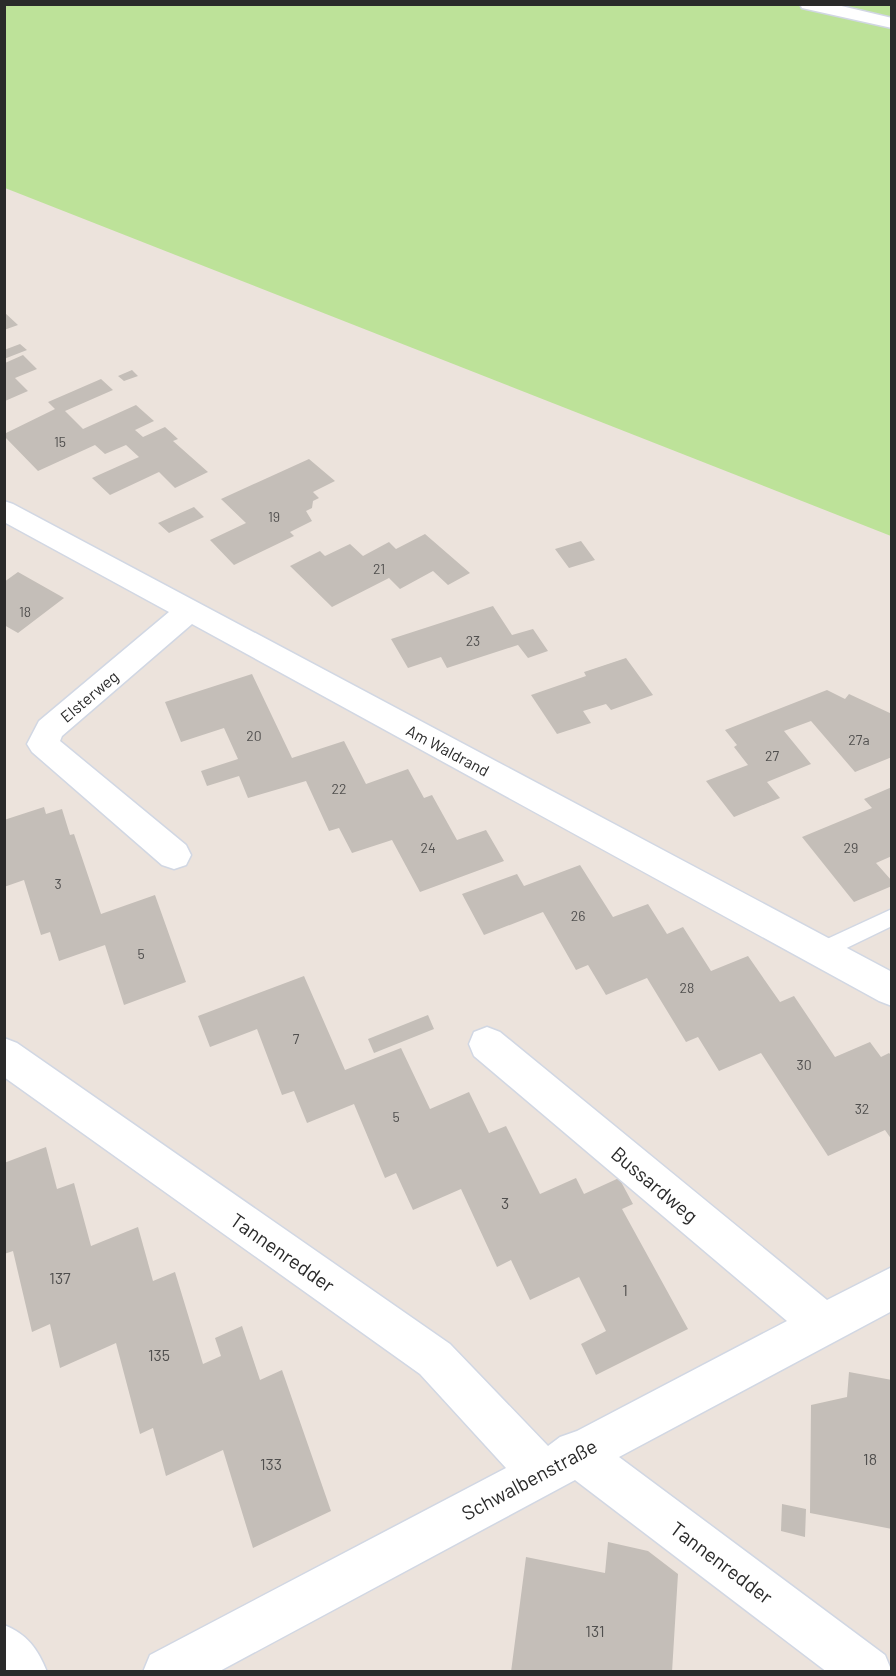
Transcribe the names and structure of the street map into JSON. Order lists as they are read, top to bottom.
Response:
{
  "streets": {
    "street": [
      "Elsterweg",
      "Am Waldrand",
      "Bussardweg",
      "Tannenredder",
      "Schwalbenstraße"
    ]
  },
  "crossings": [
    ["Elsterweg", "Am Waldrand"],
    ["Bussardweg", "Schwalbenstraße"],
    ["Tannenredder", "Schwalbenstraße"]
  ],
  "house_numbers": [
    "15",
    "19",
    "21",
    "18",
    "23",
    "20",
    "27a",
    "27",
    "22",
    "24",
    "29",
    "3",
    "26",
    "5",
    "28",
    "7",
    "30",
    "32",
    "5",
    "3",
    "137",
    "1",
    "135",
    "18",
    "133",
    "131"
  ]
}
